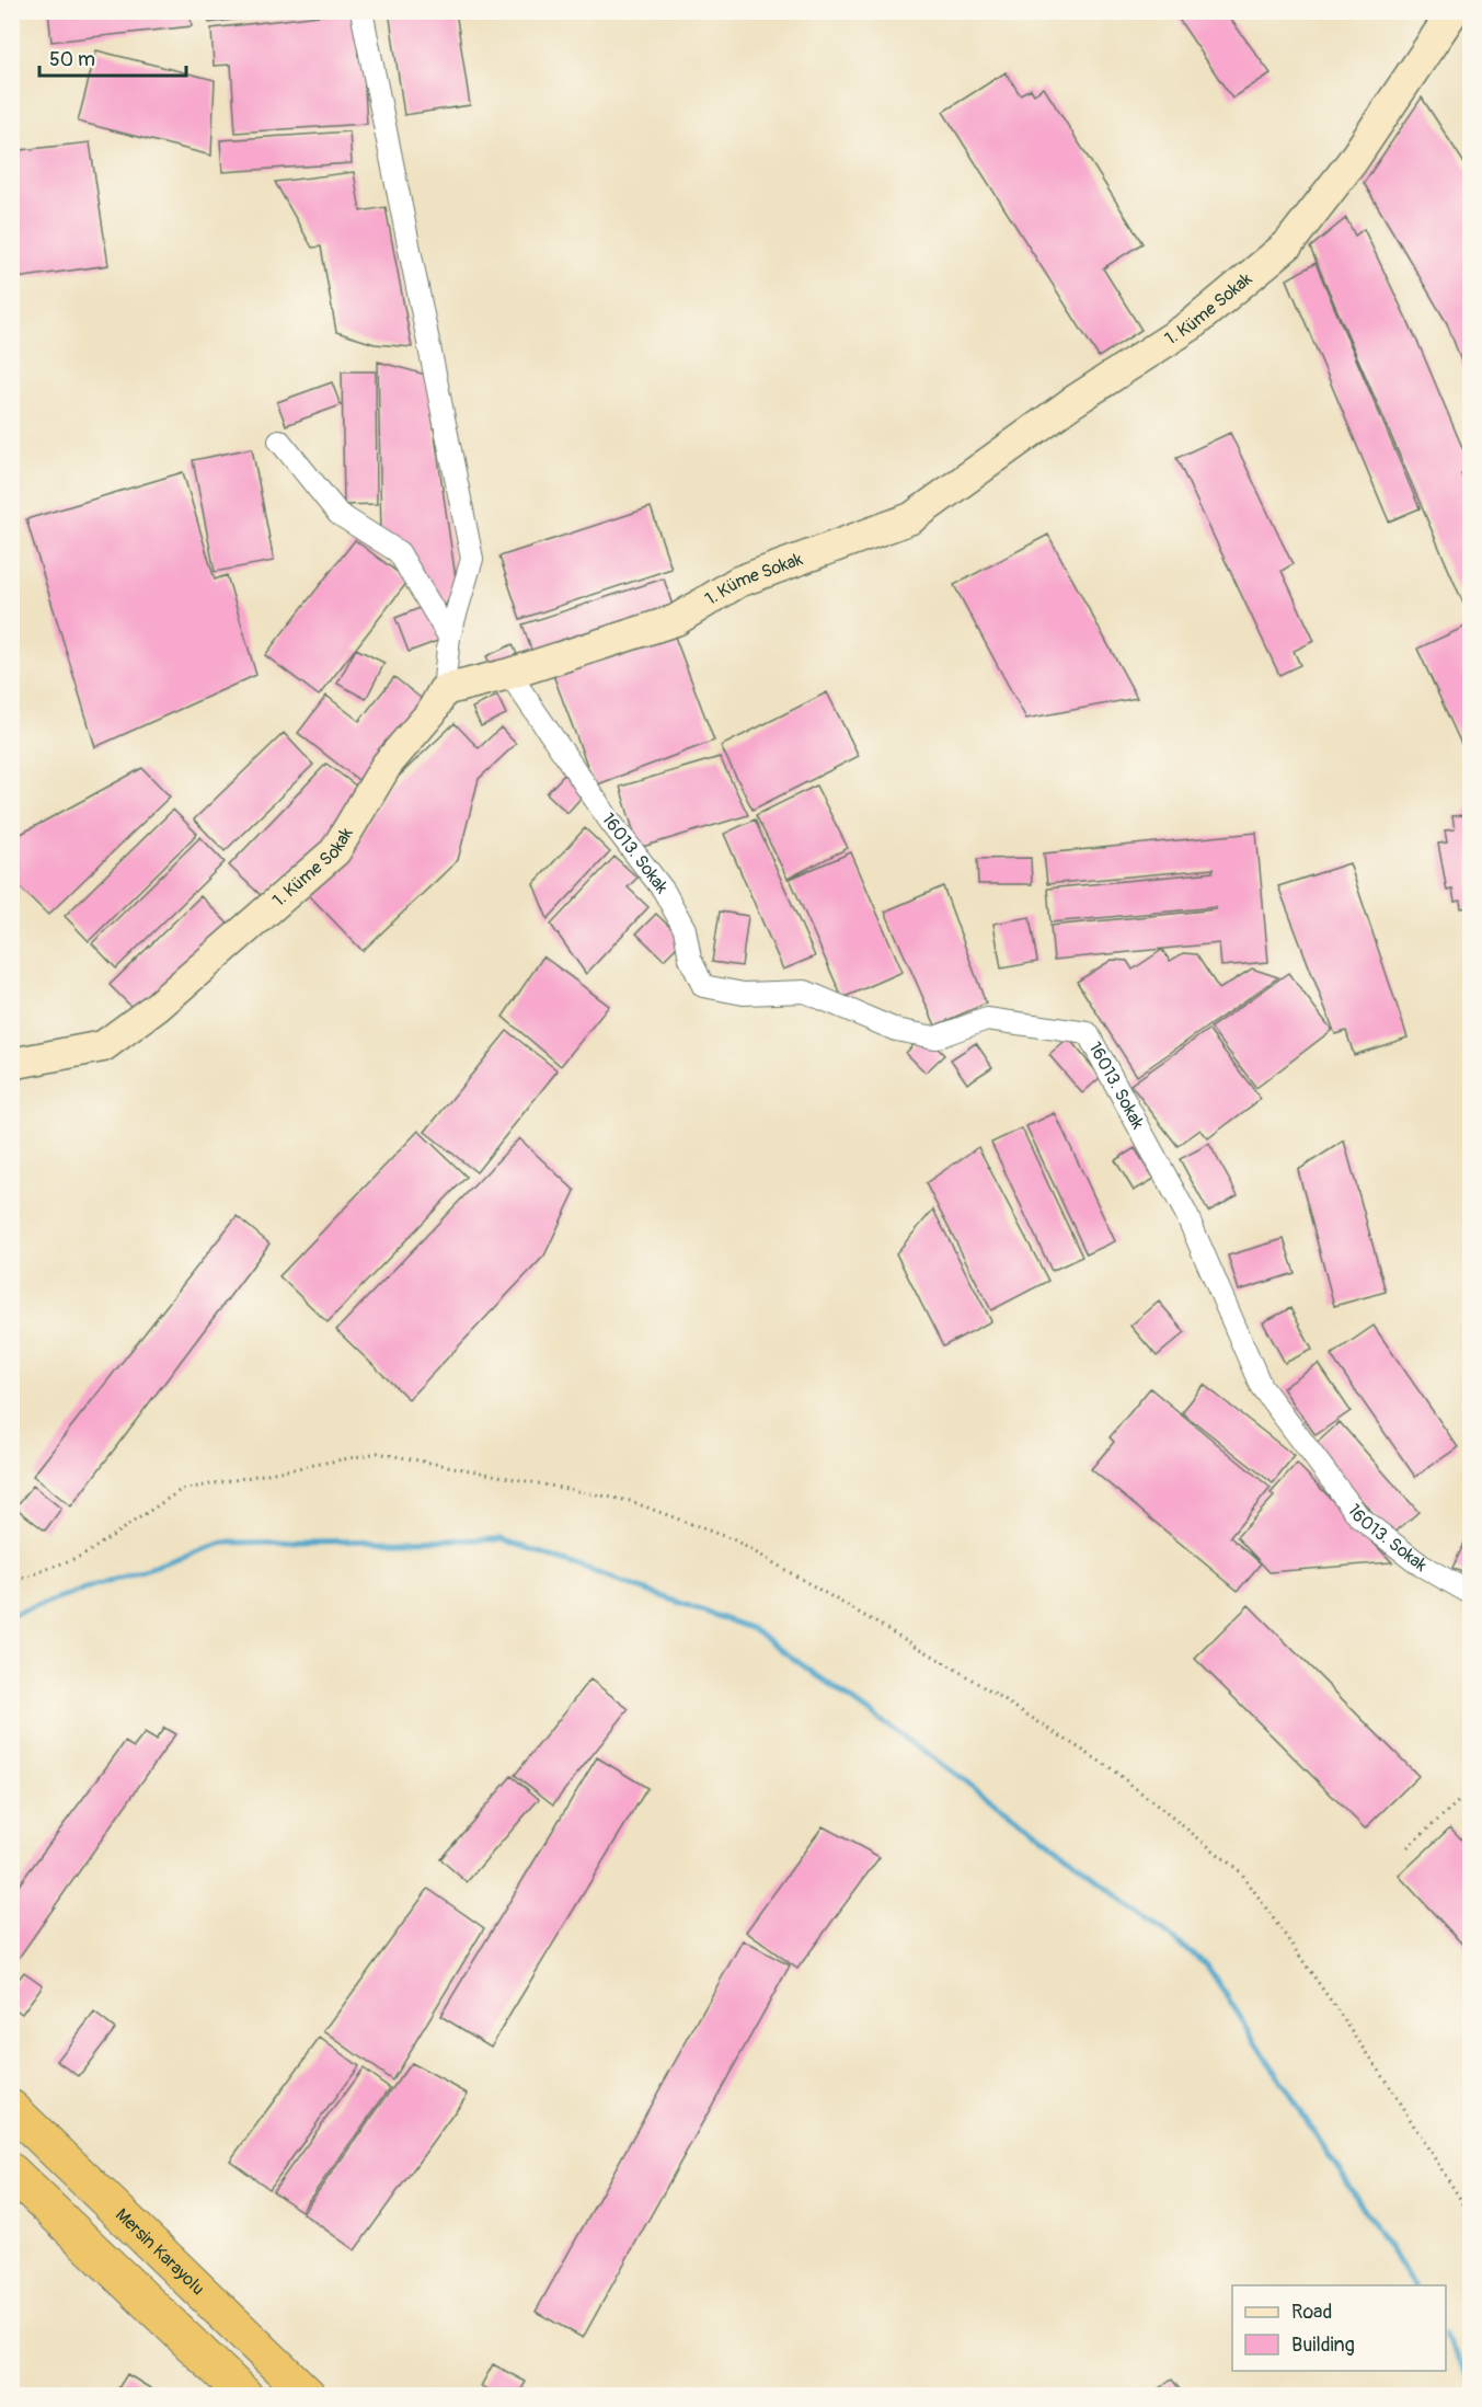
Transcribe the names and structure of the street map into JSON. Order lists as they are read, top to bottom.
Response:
{
  "streets": {
    "highway": ["Mersin Karayolu"],
    "street": ["1. Küme Sokak", "16013. Sokak"]
  },
  "crossings": [
    ["1. Küme Sokak", "16013. Sokak"]
  ],
  "legend": ["Road", "Building"],
  "scale_bar": "50 m"
}
